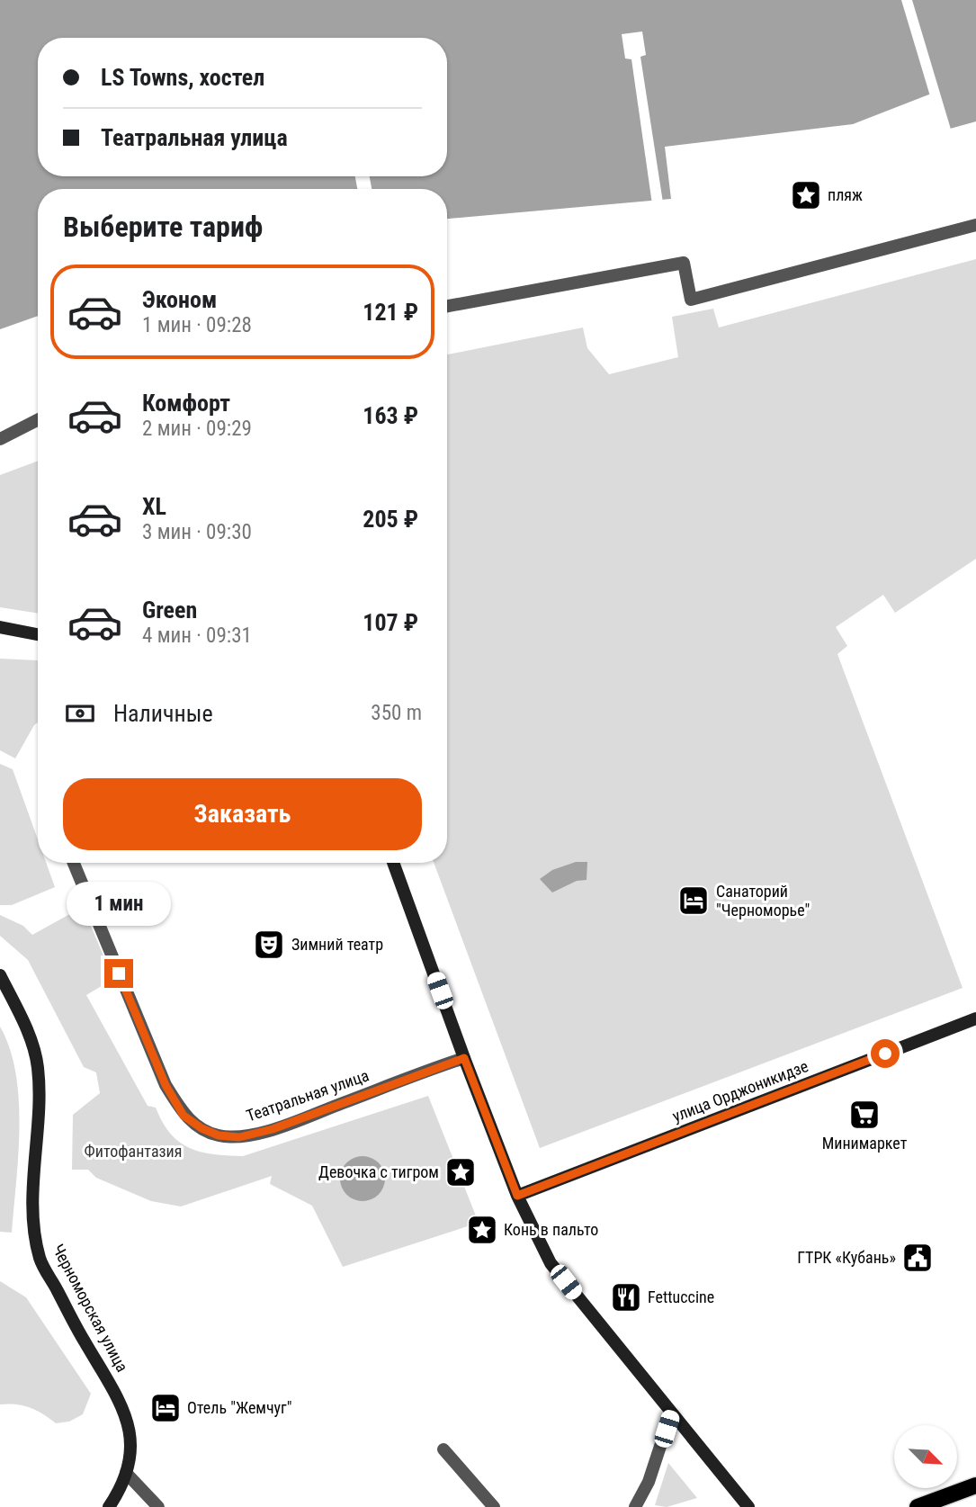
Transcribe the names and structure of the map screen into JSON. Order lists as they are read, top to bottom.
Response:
{
  "streets": {
    "main road": ["улица Орджоникидзе", "Черноморская улица"],
    "street": ["Театральная улица"]
  },
  "parks": ["Фитофантазия"],
  "places": {
    "place": ["пляж", "Девочка с тигром", "Конь в пальто"],
    "hotel": ["Санаторий \"Черноморье\"", "Отель \"Жемчуг\""],
    "theatre": ["Зимний театр"],
    "supermarket": ["Минимаркет"],
    "public building": ["ГТРК «Кубань»"],
    "restaurant": ["Fettuccine"]
  },
  "north": "bottom right",
  "page": {
    "banner": ["LS Towns, хостел", "Театральная улица"],
    "heading": "Выберите тариф",
    "list": [
      {
        "name": "Эконом",
        "note": "1 мин · 09:28",
        "value": "121 ₽"
      },
      {
        "name": "Комфорт",
        "note": "2 мин · 09:29",
        "value": "163 ₽"
      },
      {
        "name": "XL",
        "note": "3 мин · 09:30",
        "value": "205 ₽"
      },
      {
        "name": "Green",
        "note": "4 мин · 09:31",
        "value": "107 ₽"
      }
    ],
    "pay": ["Наличные", "350 m"],
    "buttons": "Заказать",
    "bubble": "1 мин"
  }
}
